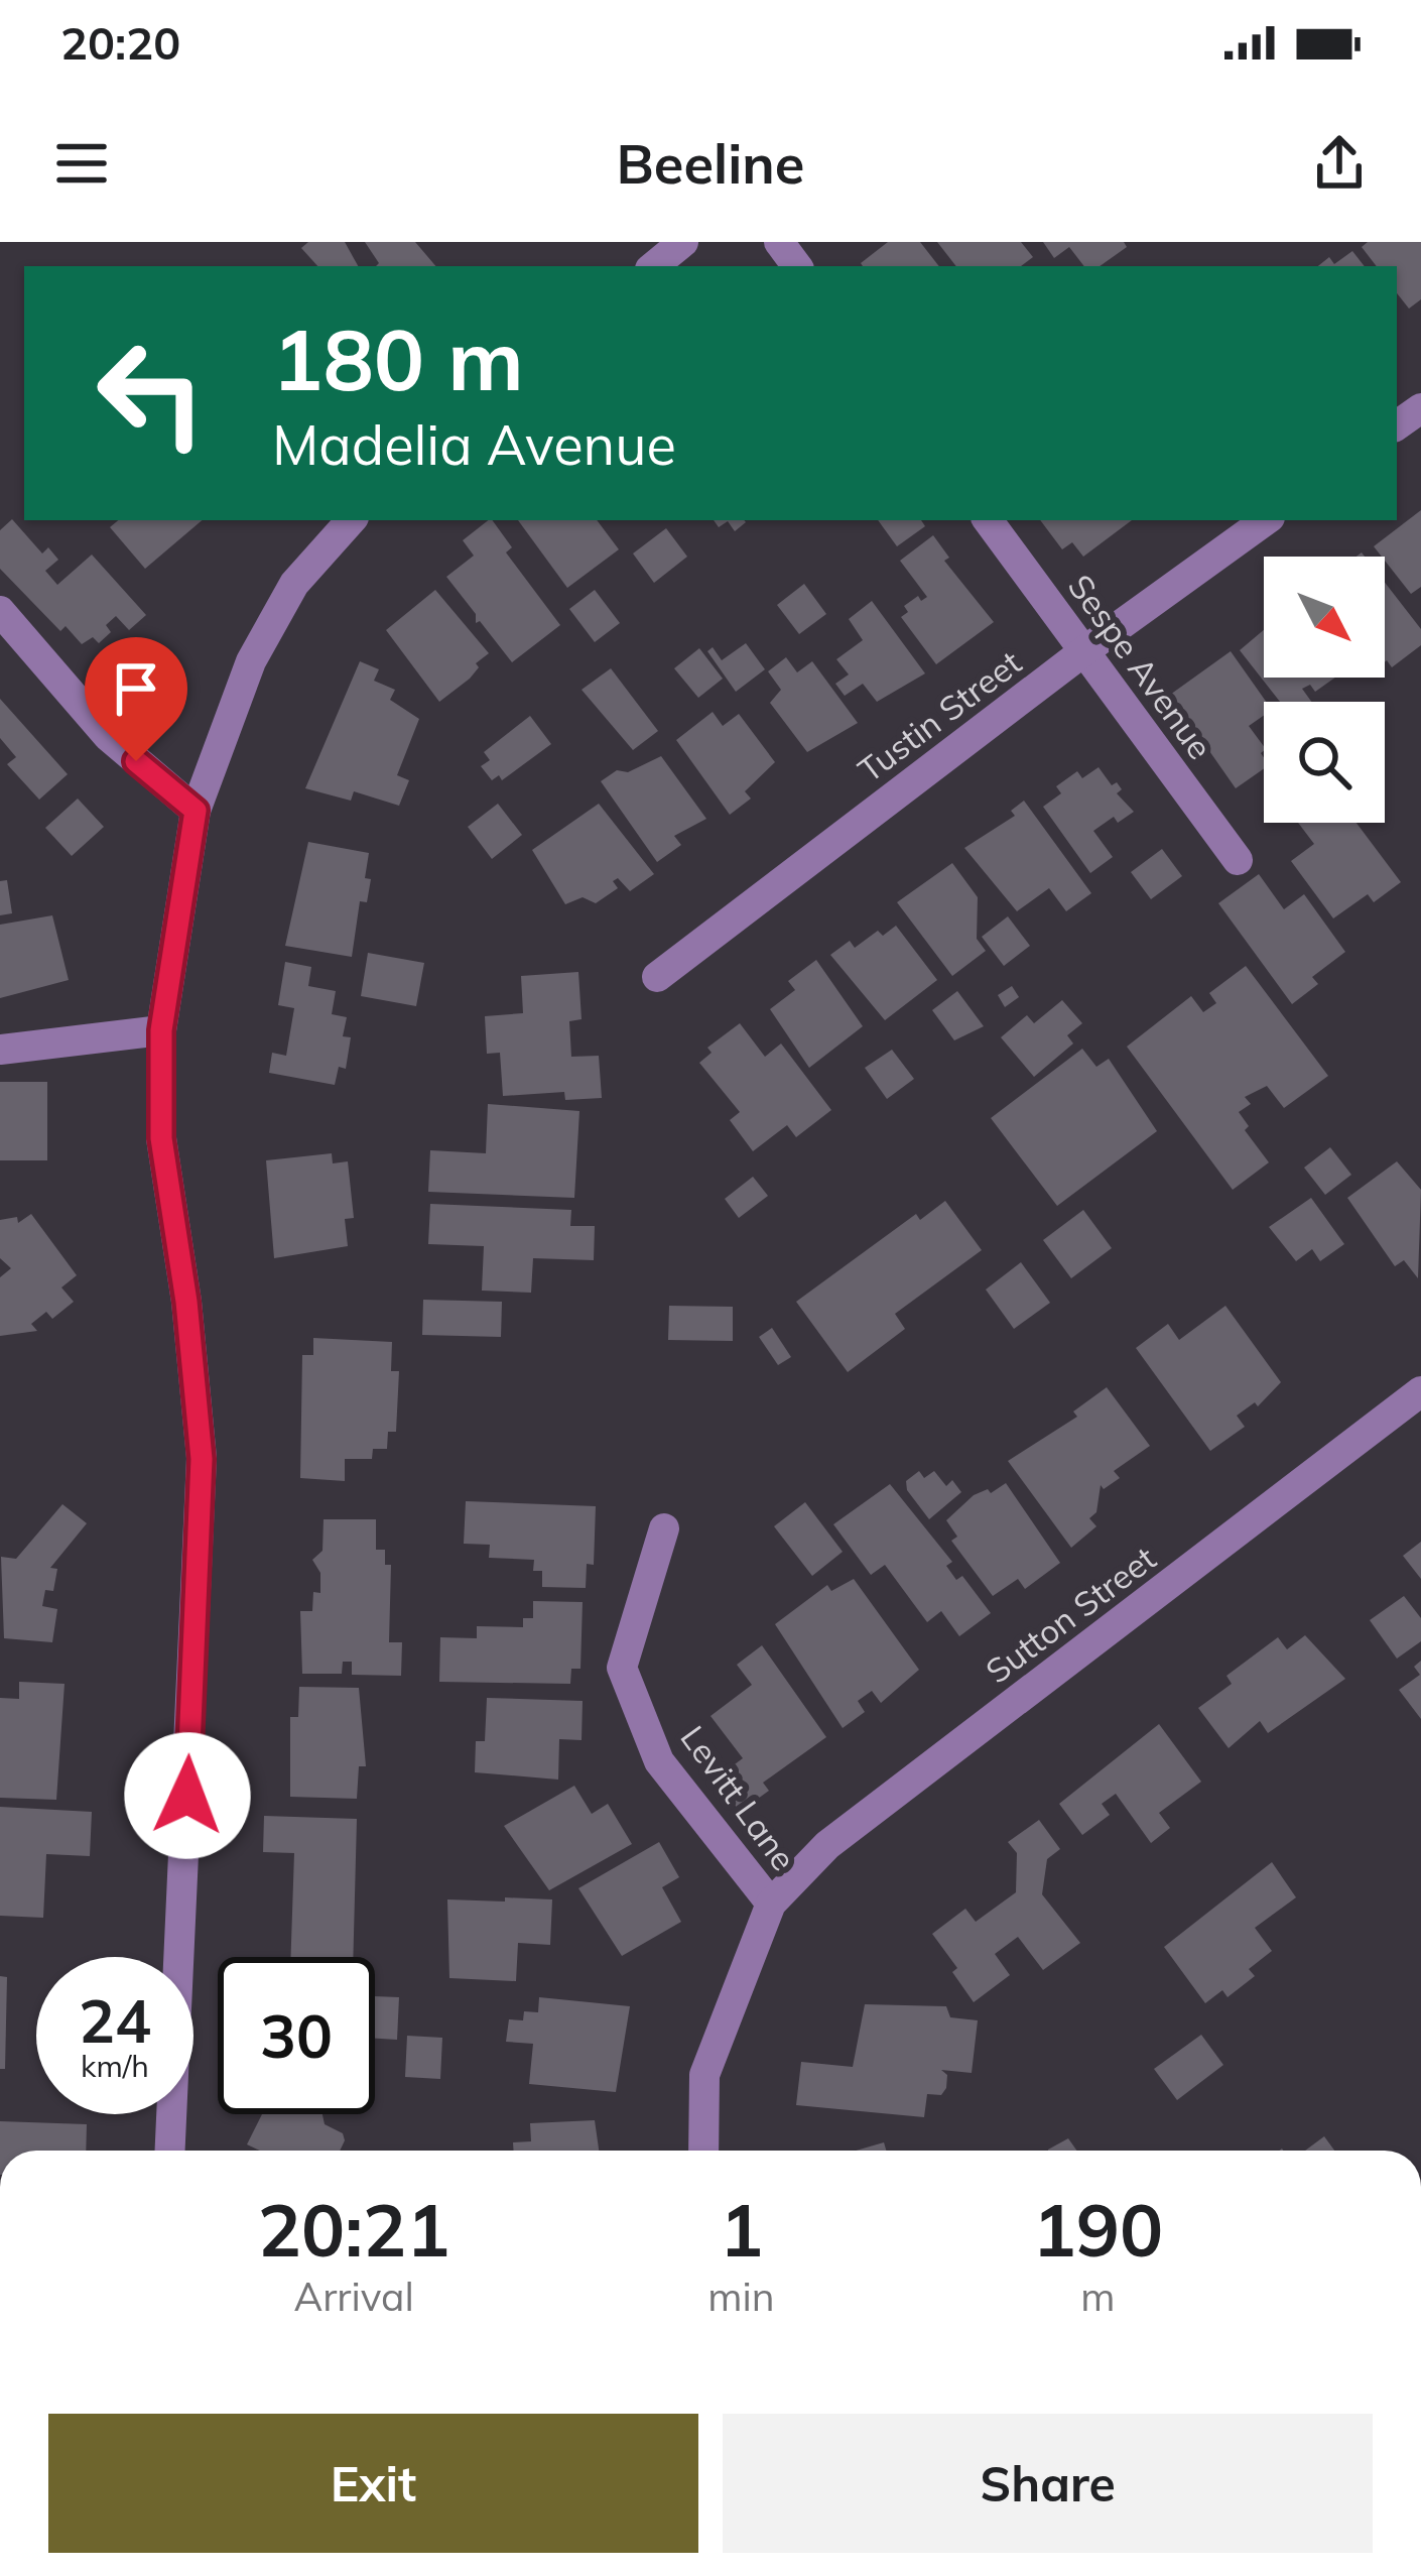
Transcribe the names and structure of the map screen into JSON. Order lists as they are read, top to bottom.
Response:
{
  "streets": {
    "street": [
      "Sespe Avenue",
      "Tustin Street",
      "Sutton Street",
      "Levitt Lane"
    ]
  },
  "crossings": [
    ["Sespe Avenue", "Tustin Street"],
    ["Sutton Street", "Levitt Lane"]
  ],
  "north": "bottom right",
  "page": {
    "status": "20:20",
    "header": "Beeline",
    "turn": ["180 m", "Madelia Avenue"],
    "speed": "24 km/h",
    "limit": "30",
    "eta": [
      "20:21",
      "Arrival",
      "1",
      "min",
      "190",
      "m"
    ],
    "buttons": ["Exit", "Share"]
  }
}
